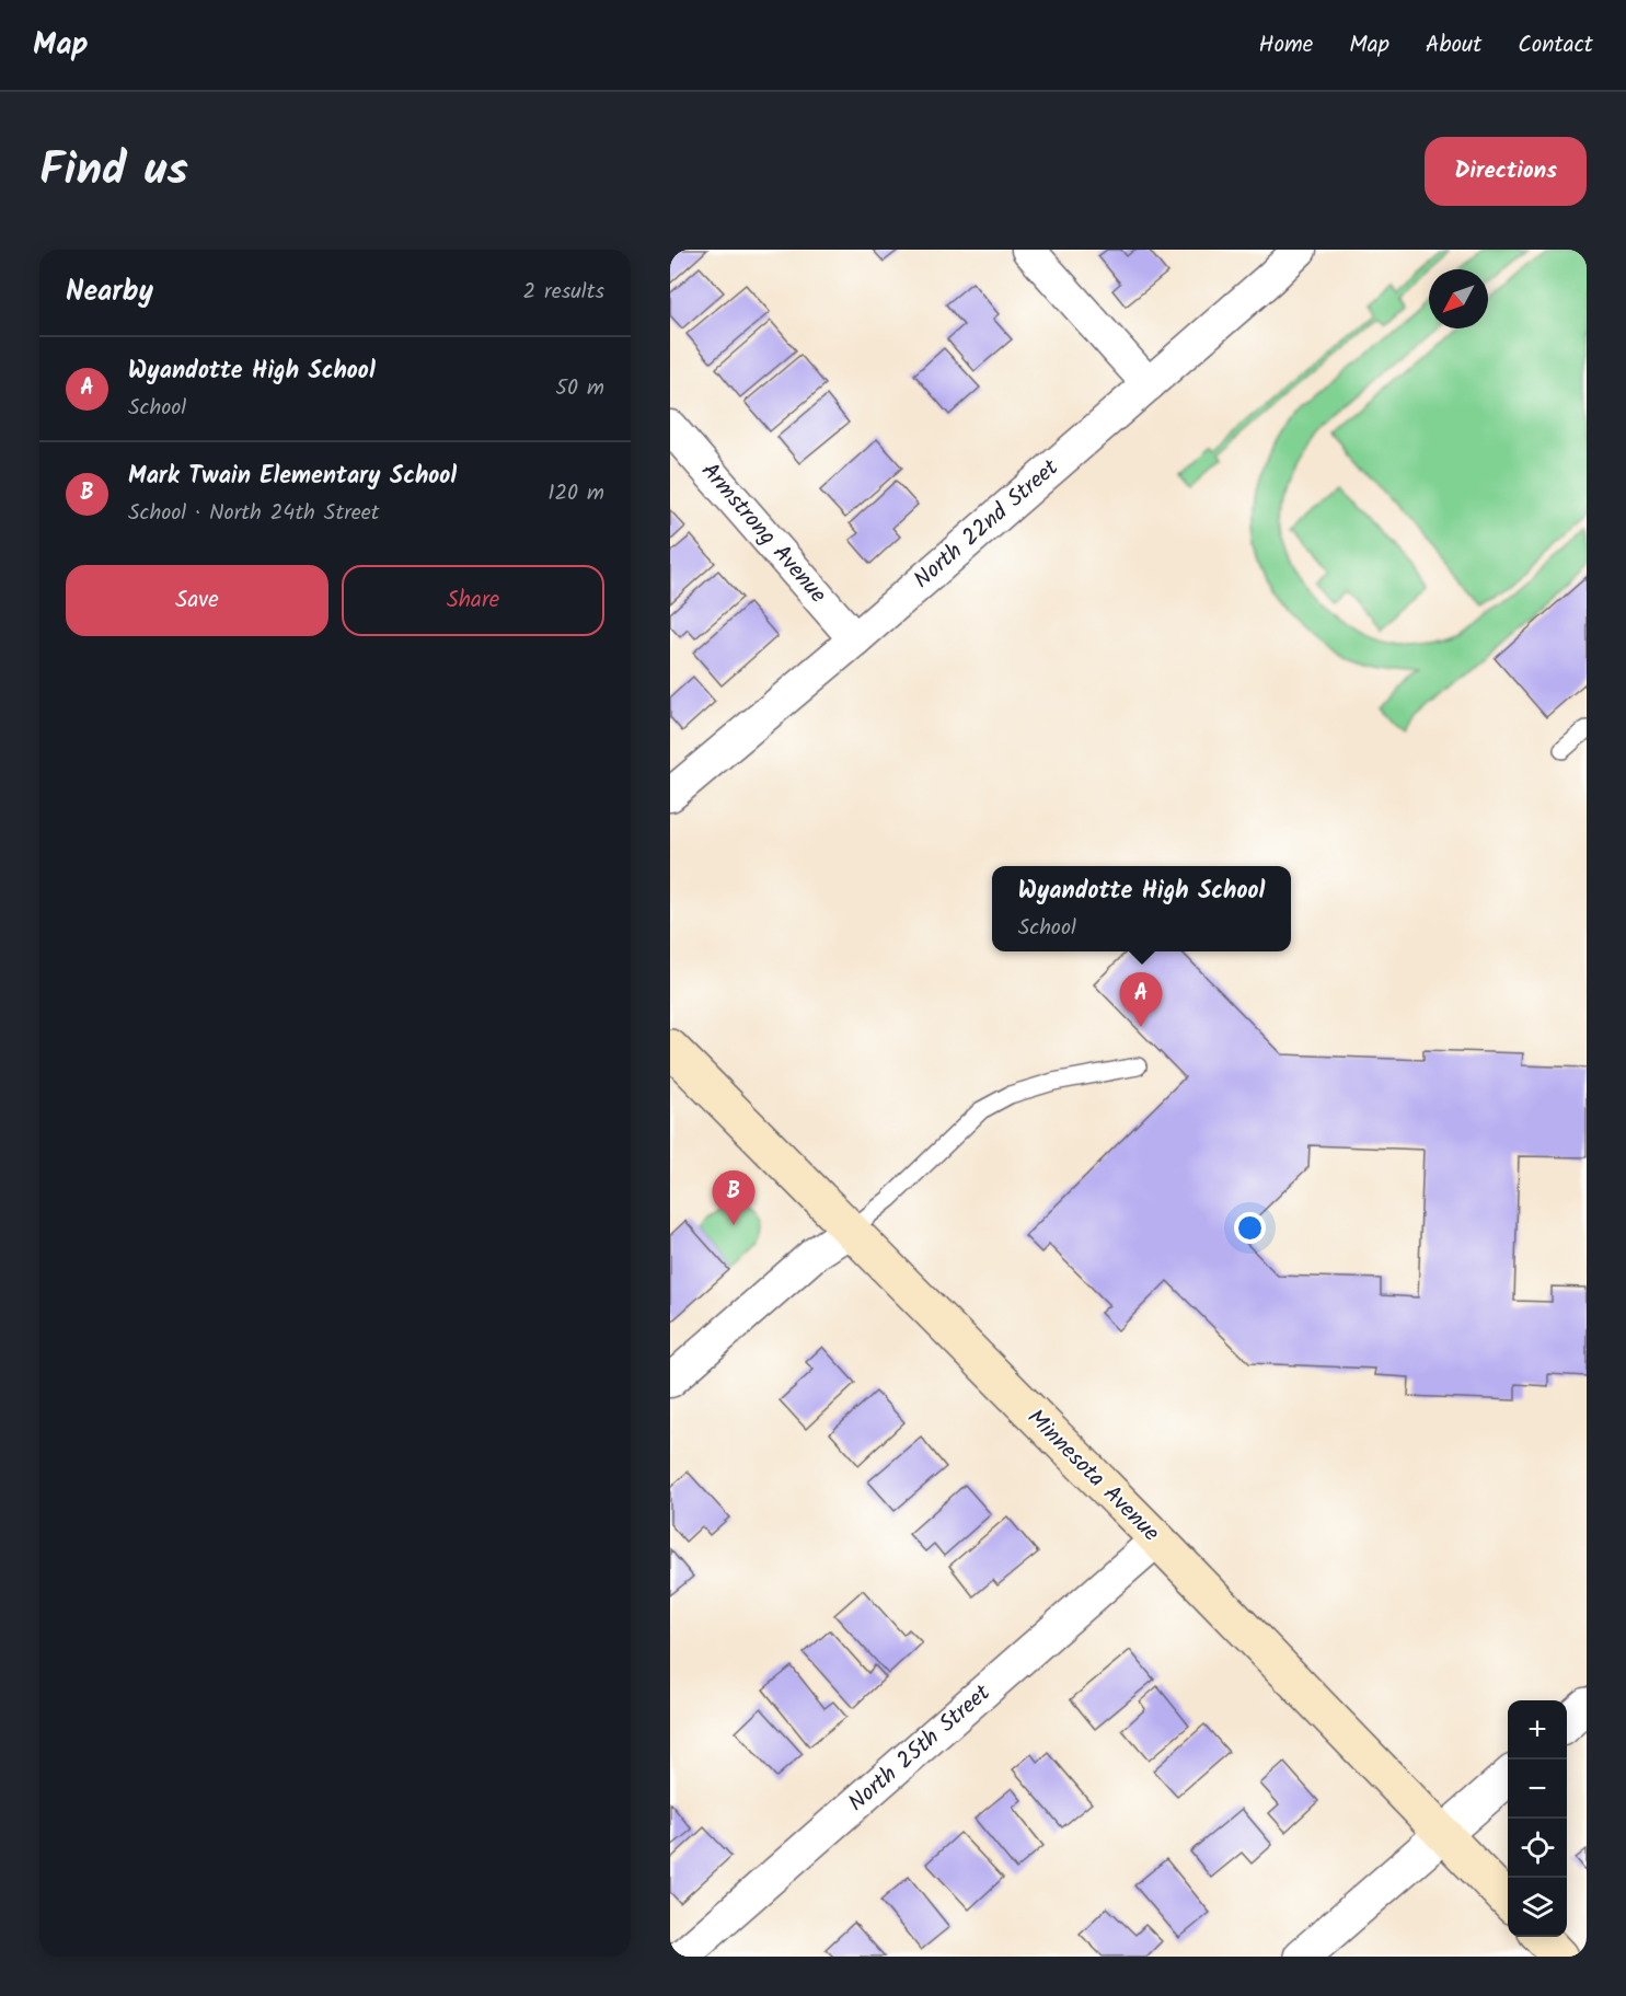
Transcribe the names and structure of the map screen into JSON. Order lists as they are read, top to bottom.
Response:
{
  "streets": {
    "main road": ["Minnesota Avenue"],
    "street": ["North 22nd Street", "Armstrong Avenue", "North 25th Street"]
  },
  "crossings": [
    ["North 22nd Street", "Armstrong Avenue"],
    ["Minnesota Avenue", "North 25th Street"]
  ],
  "north": "bottom left",
  "page": {
    "header": "Map",
    "nav": [
      "Home",
      "Map",
      "About",
      "Contact"
    ],
    "title": "Find us",
    "buttons": [
      "Directions",
      ["Save", "Share"]
    ],
    "heading": ["Nearby", "2 results"],
    "list": [
      {
        "mark": "A",
        "name": "Wyandotte High School",
        "note": "School",
        "value": "50 m"
      },
      {
        "mark": "B",
        "name": "Mark Twain Elementary School",
        "note": "School · North 24th Street",
        "value": "120 m"
      }
    ],
    "popup": ["Wyandotte High School", "School"],
    "pins": ["A", "B"],
    "map_buttons": ["+", "−"]
  }
}
